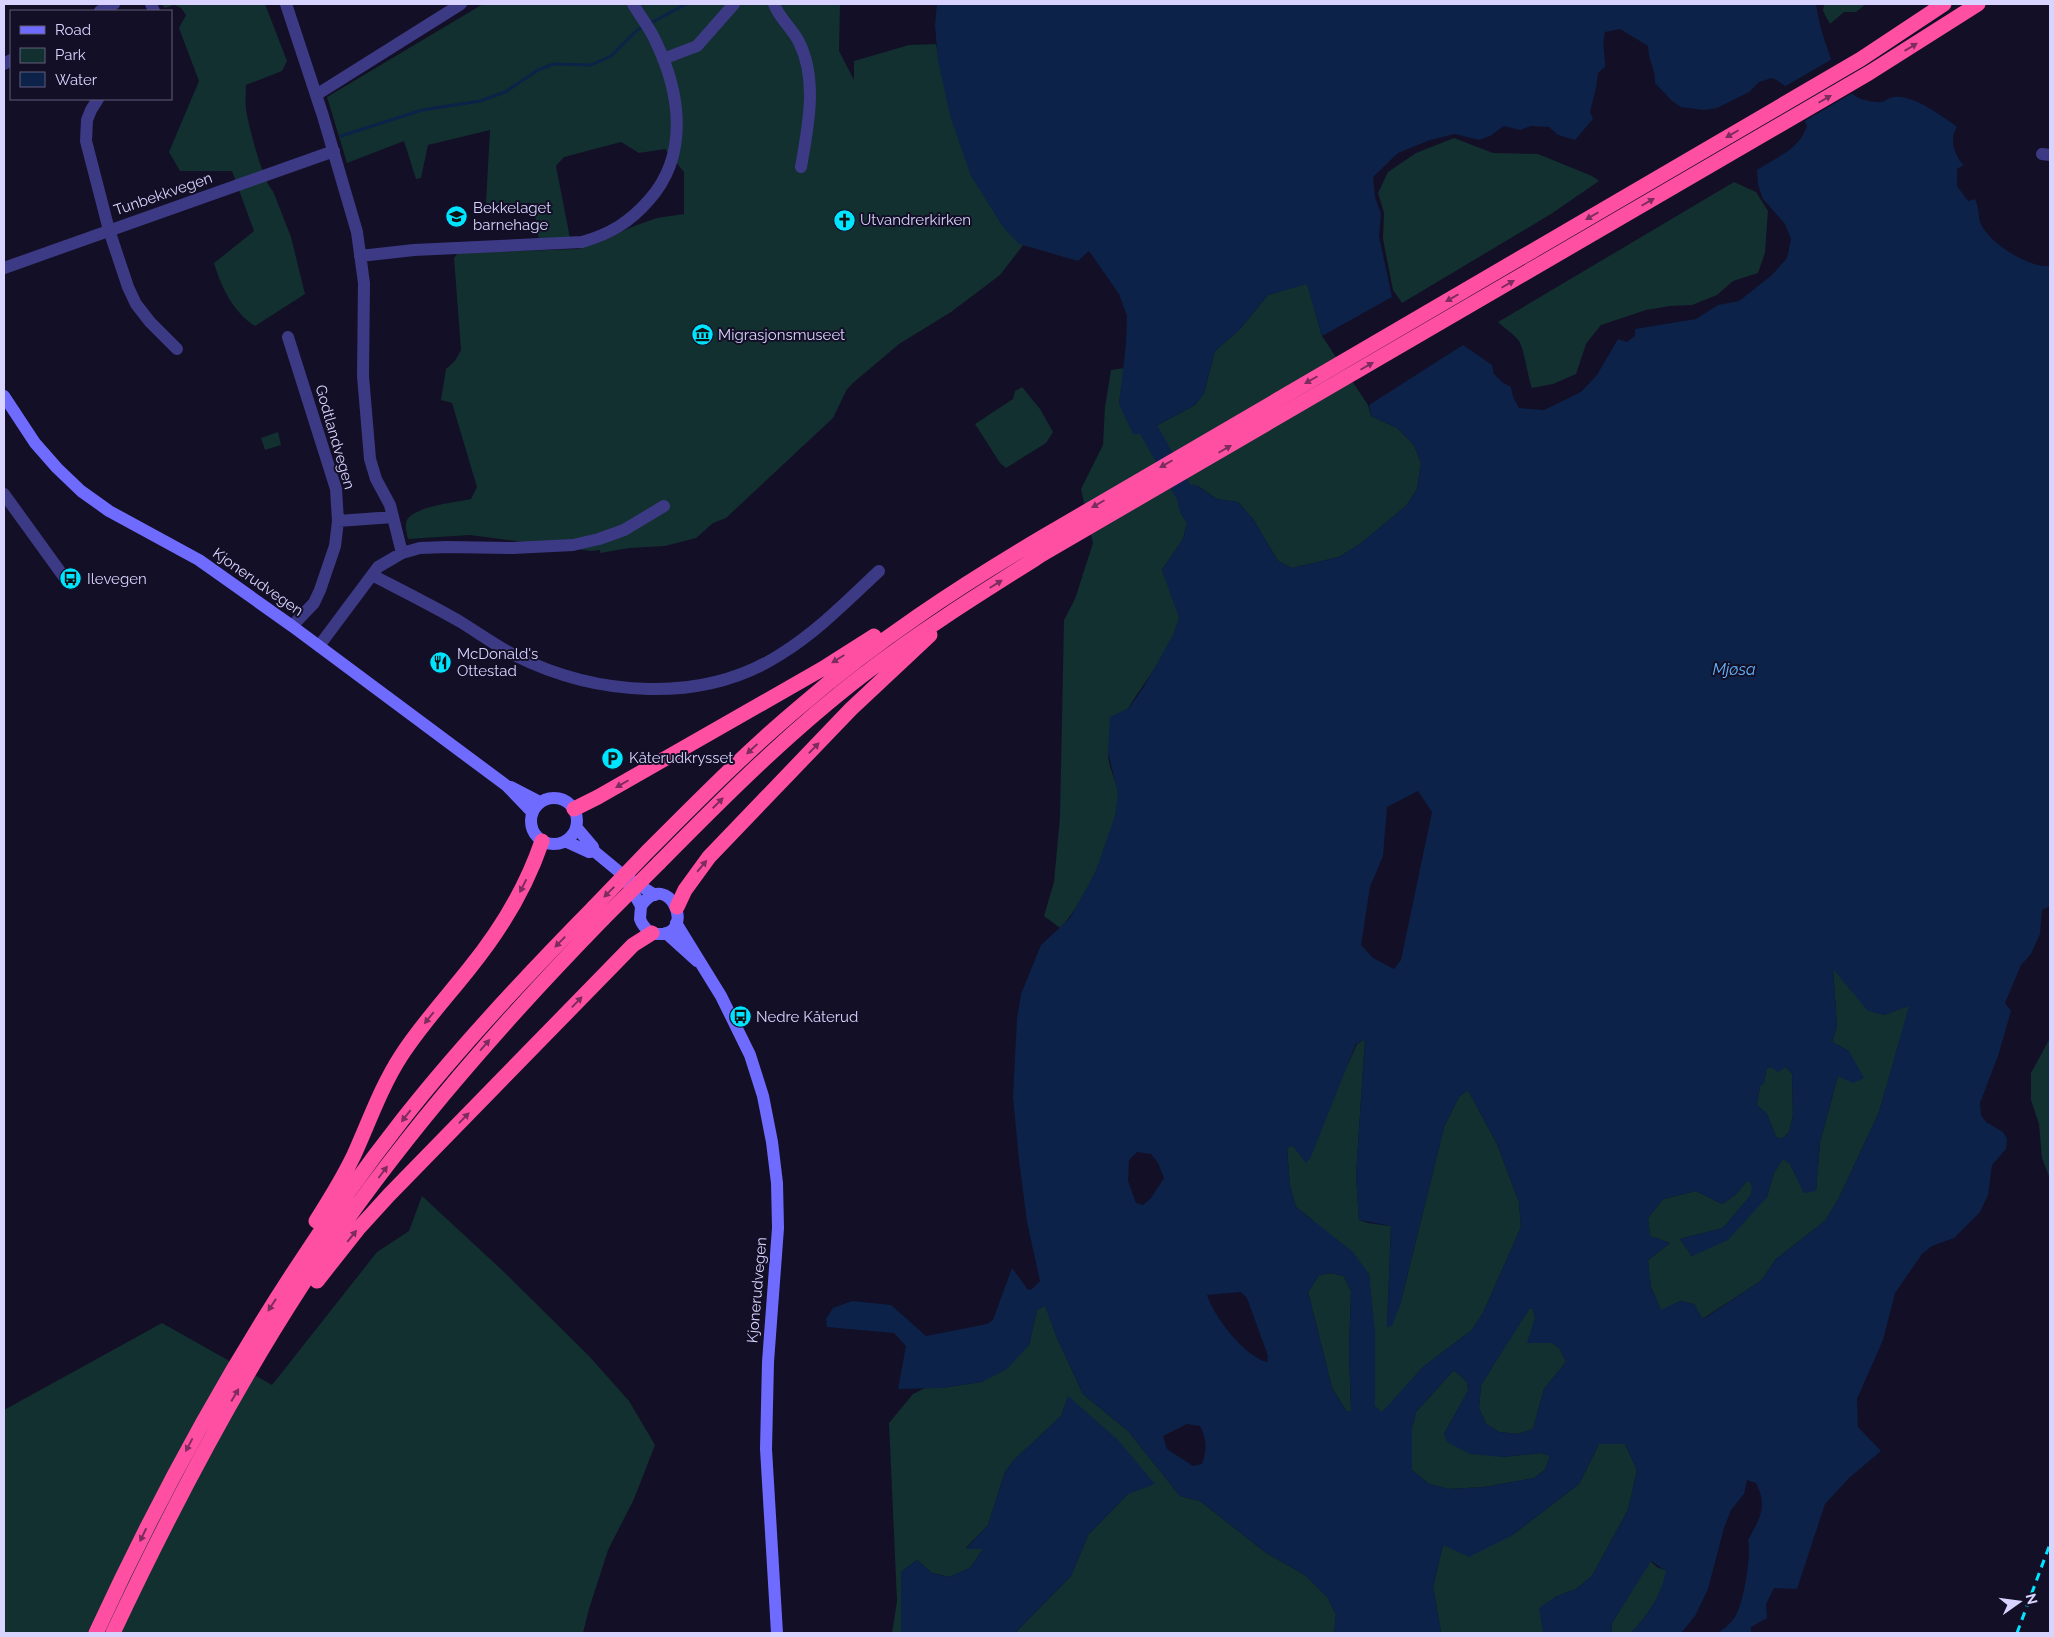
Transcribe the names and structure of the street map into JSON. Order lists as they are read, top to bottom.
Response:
{
  "streets": {
    "main road": ["Kjonerudvegen"],
    "street": ["Tunbekkvegen", "Godtlandvegen"]
  },
  "crossings": [
    ["Godtlandvegen", "Kjonerudvegen"]
  ],
  "water": ["Mjøsa"],
  "places": {
    "school or university": ["Bekkelaget barnehage"],
    "church": ["Utvandrerkirken"],
    "museum": ["Migrasjonsmuseet"],
    "bus stop": ["Ilevegen", "Nedre Kåterud"],
    "restaurant": ["McDonald's Ottestad"],
    "parking": ["Kåterudkrysset"]
  },
  "legend": ["Road", "Park", "Water"],
  "north": "right"
}
